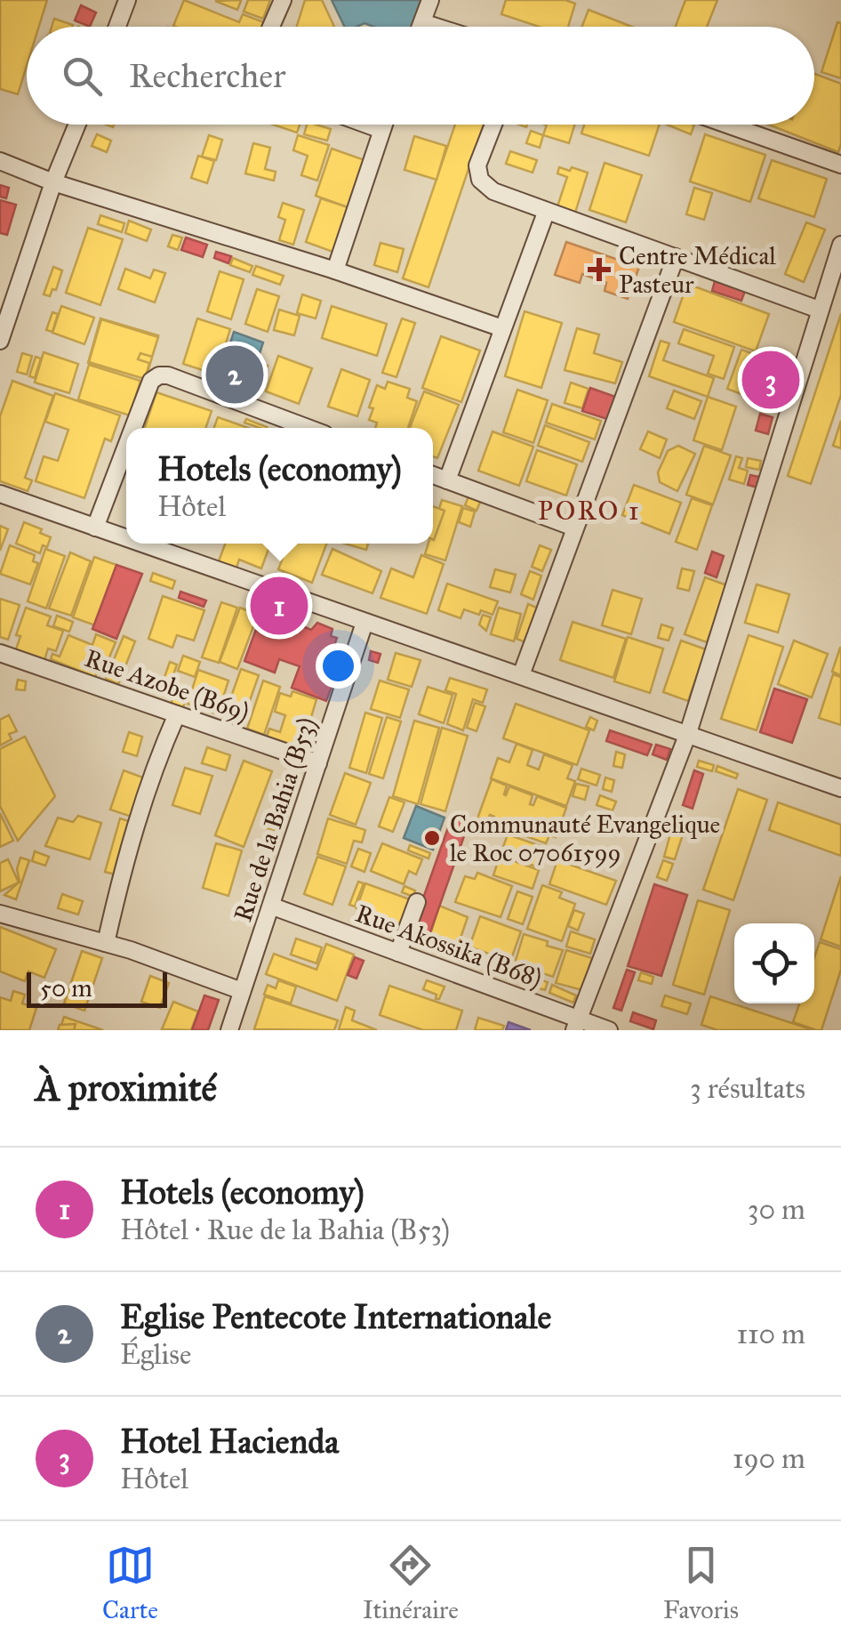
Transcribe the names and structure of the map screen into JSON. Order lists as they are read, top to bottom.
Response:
{
  "streets": {
    "street": ["Rue Azobe (B69)", "Rue de la Bahia (B53)", "Rue Akossika (B68)"]
  },
  "crossings": [
    ["Rue Azobe (B69)", "Rue de la Bahia (B53)"],
    ["Rue de la Bahia (B53)", "Rue Akossika (B68)"]
  ],
  "districts": ["PORO 1"],
  "places": {
    "health": ["Centre Médical Pasteur"],
    "other": ["Communauté Evangelique le Roc 07061599"]
  },
  "scale_bar": "50 m",
  "page": {
    "search": "Rechercher",
    "pins": ["2", "3", "1"],
    "popup": ["Hotels (economy)", "Hôtel"],
    "scale": "50 m",
    "heading": ["À proximité", "3 résultats"],
    "list": [
      {
        "mark": "1",
        "name": "Hotels (economy)",
        "note": "Hôtel · Rue de la Bahia (B53)",
        "value": "30 m"
      },
      {
        "mark": "2",
        "name": "Eglise Pentecote Internationale",
        "note": "Église",
        "value": "110 m"
      },
      {
        "mark": "3",
        "name": "Hotel Hacienda",
        "note": "Hôtel",
        "value": "190 m"
      }
    ],
    "nav": ["Carte", "Itinéraire", "Favoris"]
  }
}
